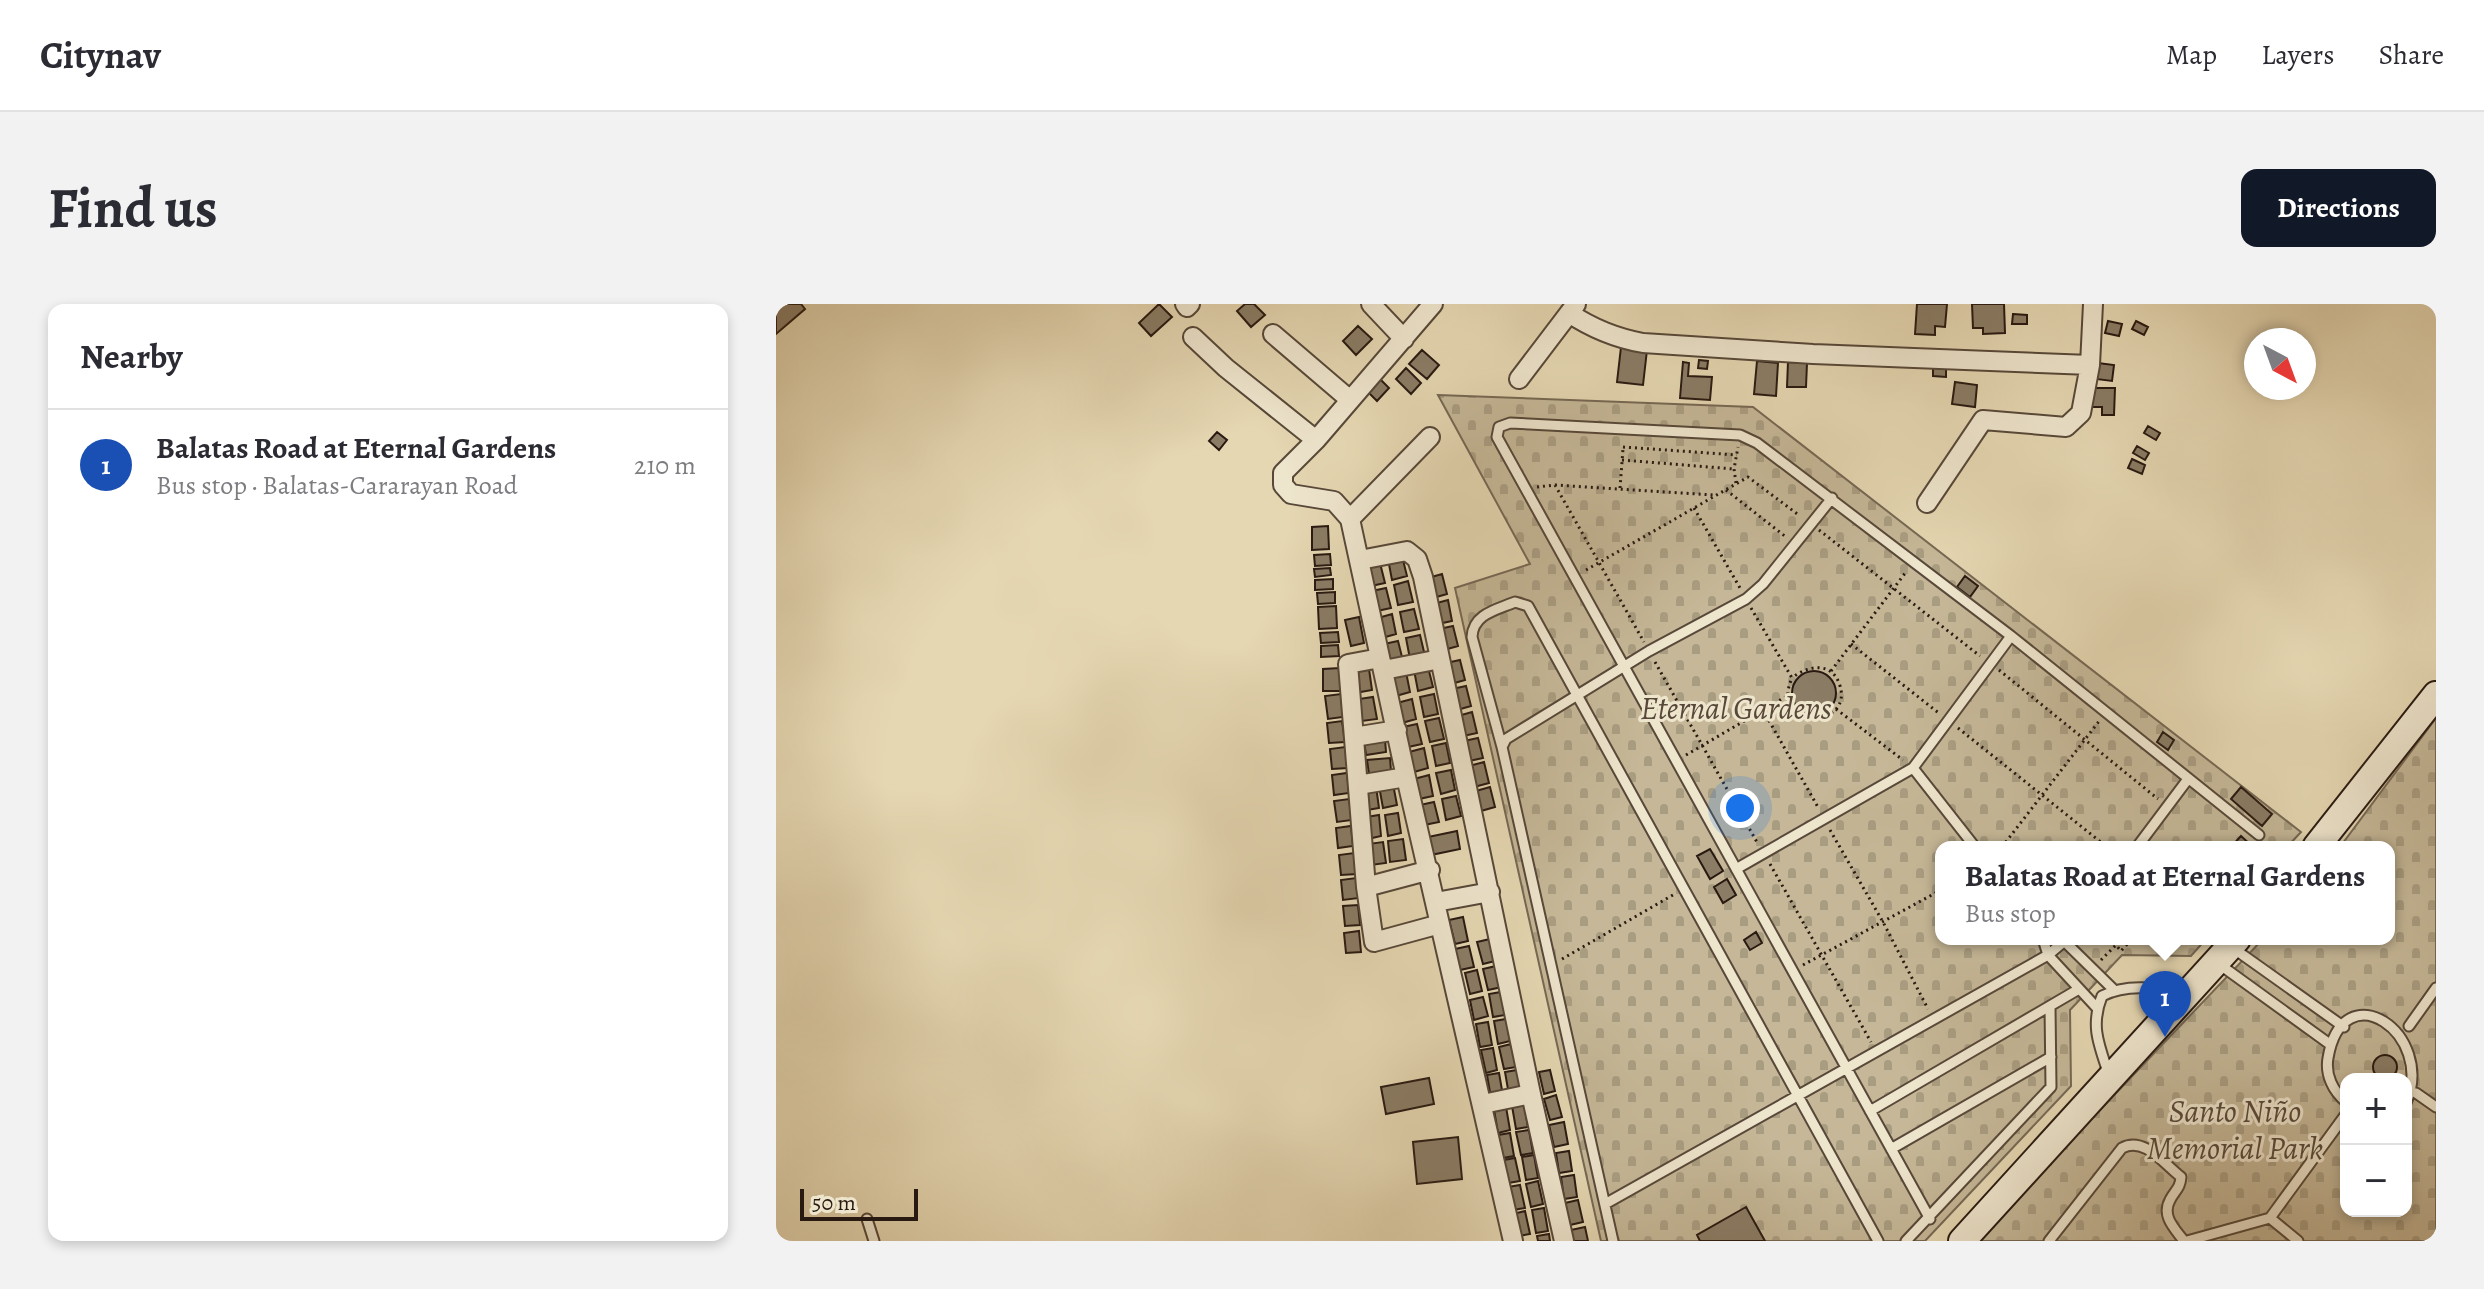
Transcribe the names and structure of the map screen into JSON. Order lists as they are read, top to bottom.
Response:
{
  "parks": ["Eternal Gardens", "Santo Niño Memorial Park"],
  "scale_bar": "50 m",
  "north": "bottom right",
  "page": {
    "header": "Citynav",
    "nav": ["Map", "Layers", "Share"],
    "buttons": "Directions",
    "title": "Find us",
    "heading": "Nearby",
    "list": [
      {
        "mark": "1",
        "name": "Balatas Road at Eternal Gardens",
        "note": "Bus stop · Balatas-Cararayan Road",
        "value": "210 m"
      }
    ],
    "popup": ["Balatas Road at Eternal Gardens", "Bus stop"],
    "pins": "1",
    "map_buttons": ["+", "−"],
    "scale": "50 m"
  }
}
